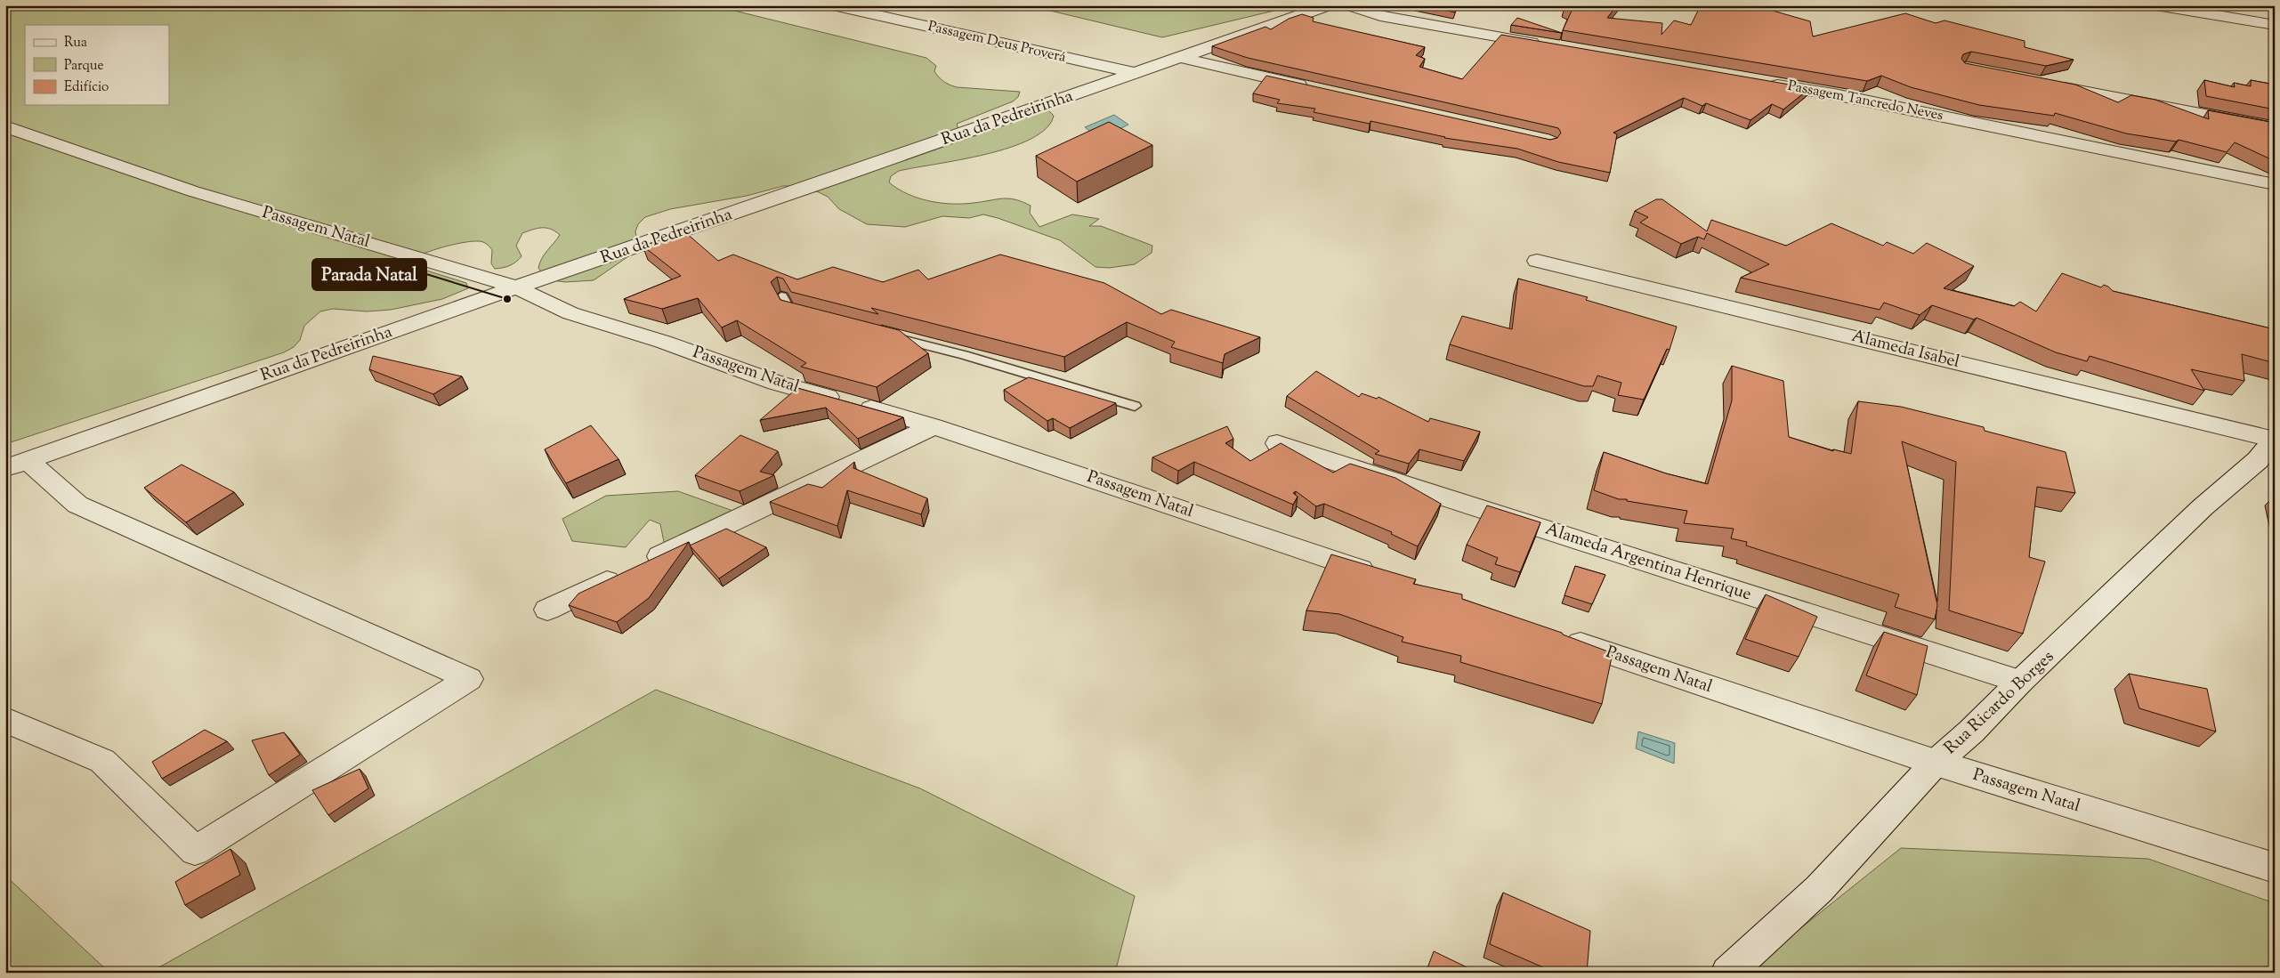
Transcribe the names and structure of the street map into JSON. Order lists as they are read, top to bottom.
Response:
{
  "streets": {
    "street": [
      "Passagem Deus Proverá",
      "Passagem Tancredo Neves",
      "Rua da Pedreirinha",
      "Passagem Natal",
      "Alameda Isabel",
      "Alameda Argentina Henrique",
      "Rua Ricardo Borges"
    ]
  },
  "crossings": [
    ["Passagem Deus Proverá", "Rua da Pedreirinha"],
    ["Rua da Pedreirinha", "Passagem Natal"],
    ["Passagem Natal", "Rua Ricardo Borges"],
    ["Alameda Isabel", "Rua Ricardo Borges"],
    ["Alameda Argentina Henrique", "Rua Ricardo Borges"]
  ],
  "places": ["Parada Natal"],
  "legend": ["Rua", "Parque", "Edifício"]
}
